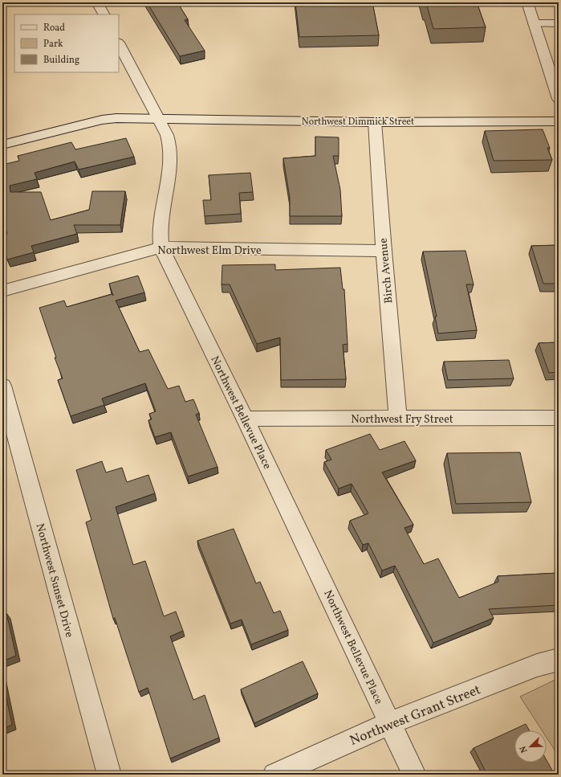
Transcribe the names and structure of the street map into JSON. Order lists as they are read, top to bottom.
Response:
{
  "streets": {
    "street": [
      "Northwest Dimmick Street",
      "Northwest Elm Drive",
      "Birch Avenue",
      "Northwest Bellevue Place",
      "Northwest Fry Street",
      "Northwest Sunset Drive",
      "Northwest Grant Street"
    ]
  },
  "crossings": [
    ["Northwest Dimmick Street", "Birch Avenue"],
    ["Northwest Dimmick Street", "Northwest Bellevue Place"],
    ["Northwest Elm Drive", "Birch Avenue"],
    ["Northwest Elm Drive", "Northwest Bellevue Place"],
    ["Birch Avenue", "Northwest Fry Street"],
    ["Northwest Bellevue Place", "Northwest Fry Street"],
    ["Northwest Bellevue Place", "Northwest Grant Street"]
  ],
  "legend": ["Road", "Park", "Building"],
  "north": "bottom left"
}
